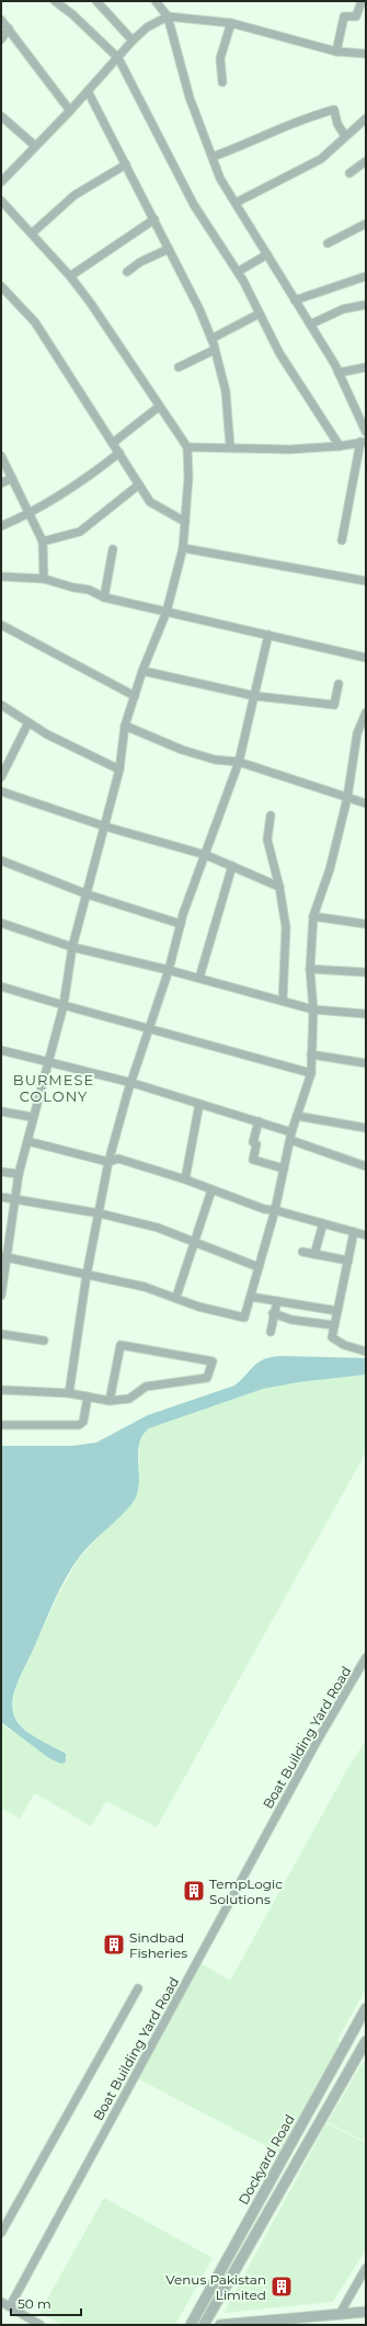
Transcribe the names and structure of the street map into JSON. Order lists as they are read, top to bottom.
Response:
{
  "streets": {
    "street": ["Boat Building Yard Road", "Dockyard Road"]
  },
  "districts": ["BURMESE COLONY"],
  "places": {
    "building": ["TempLogic Solutions", "Sindbad Fisheries", "Venus Pakistan Limited"]
  },
  "scale_bar": "50 m"
}
